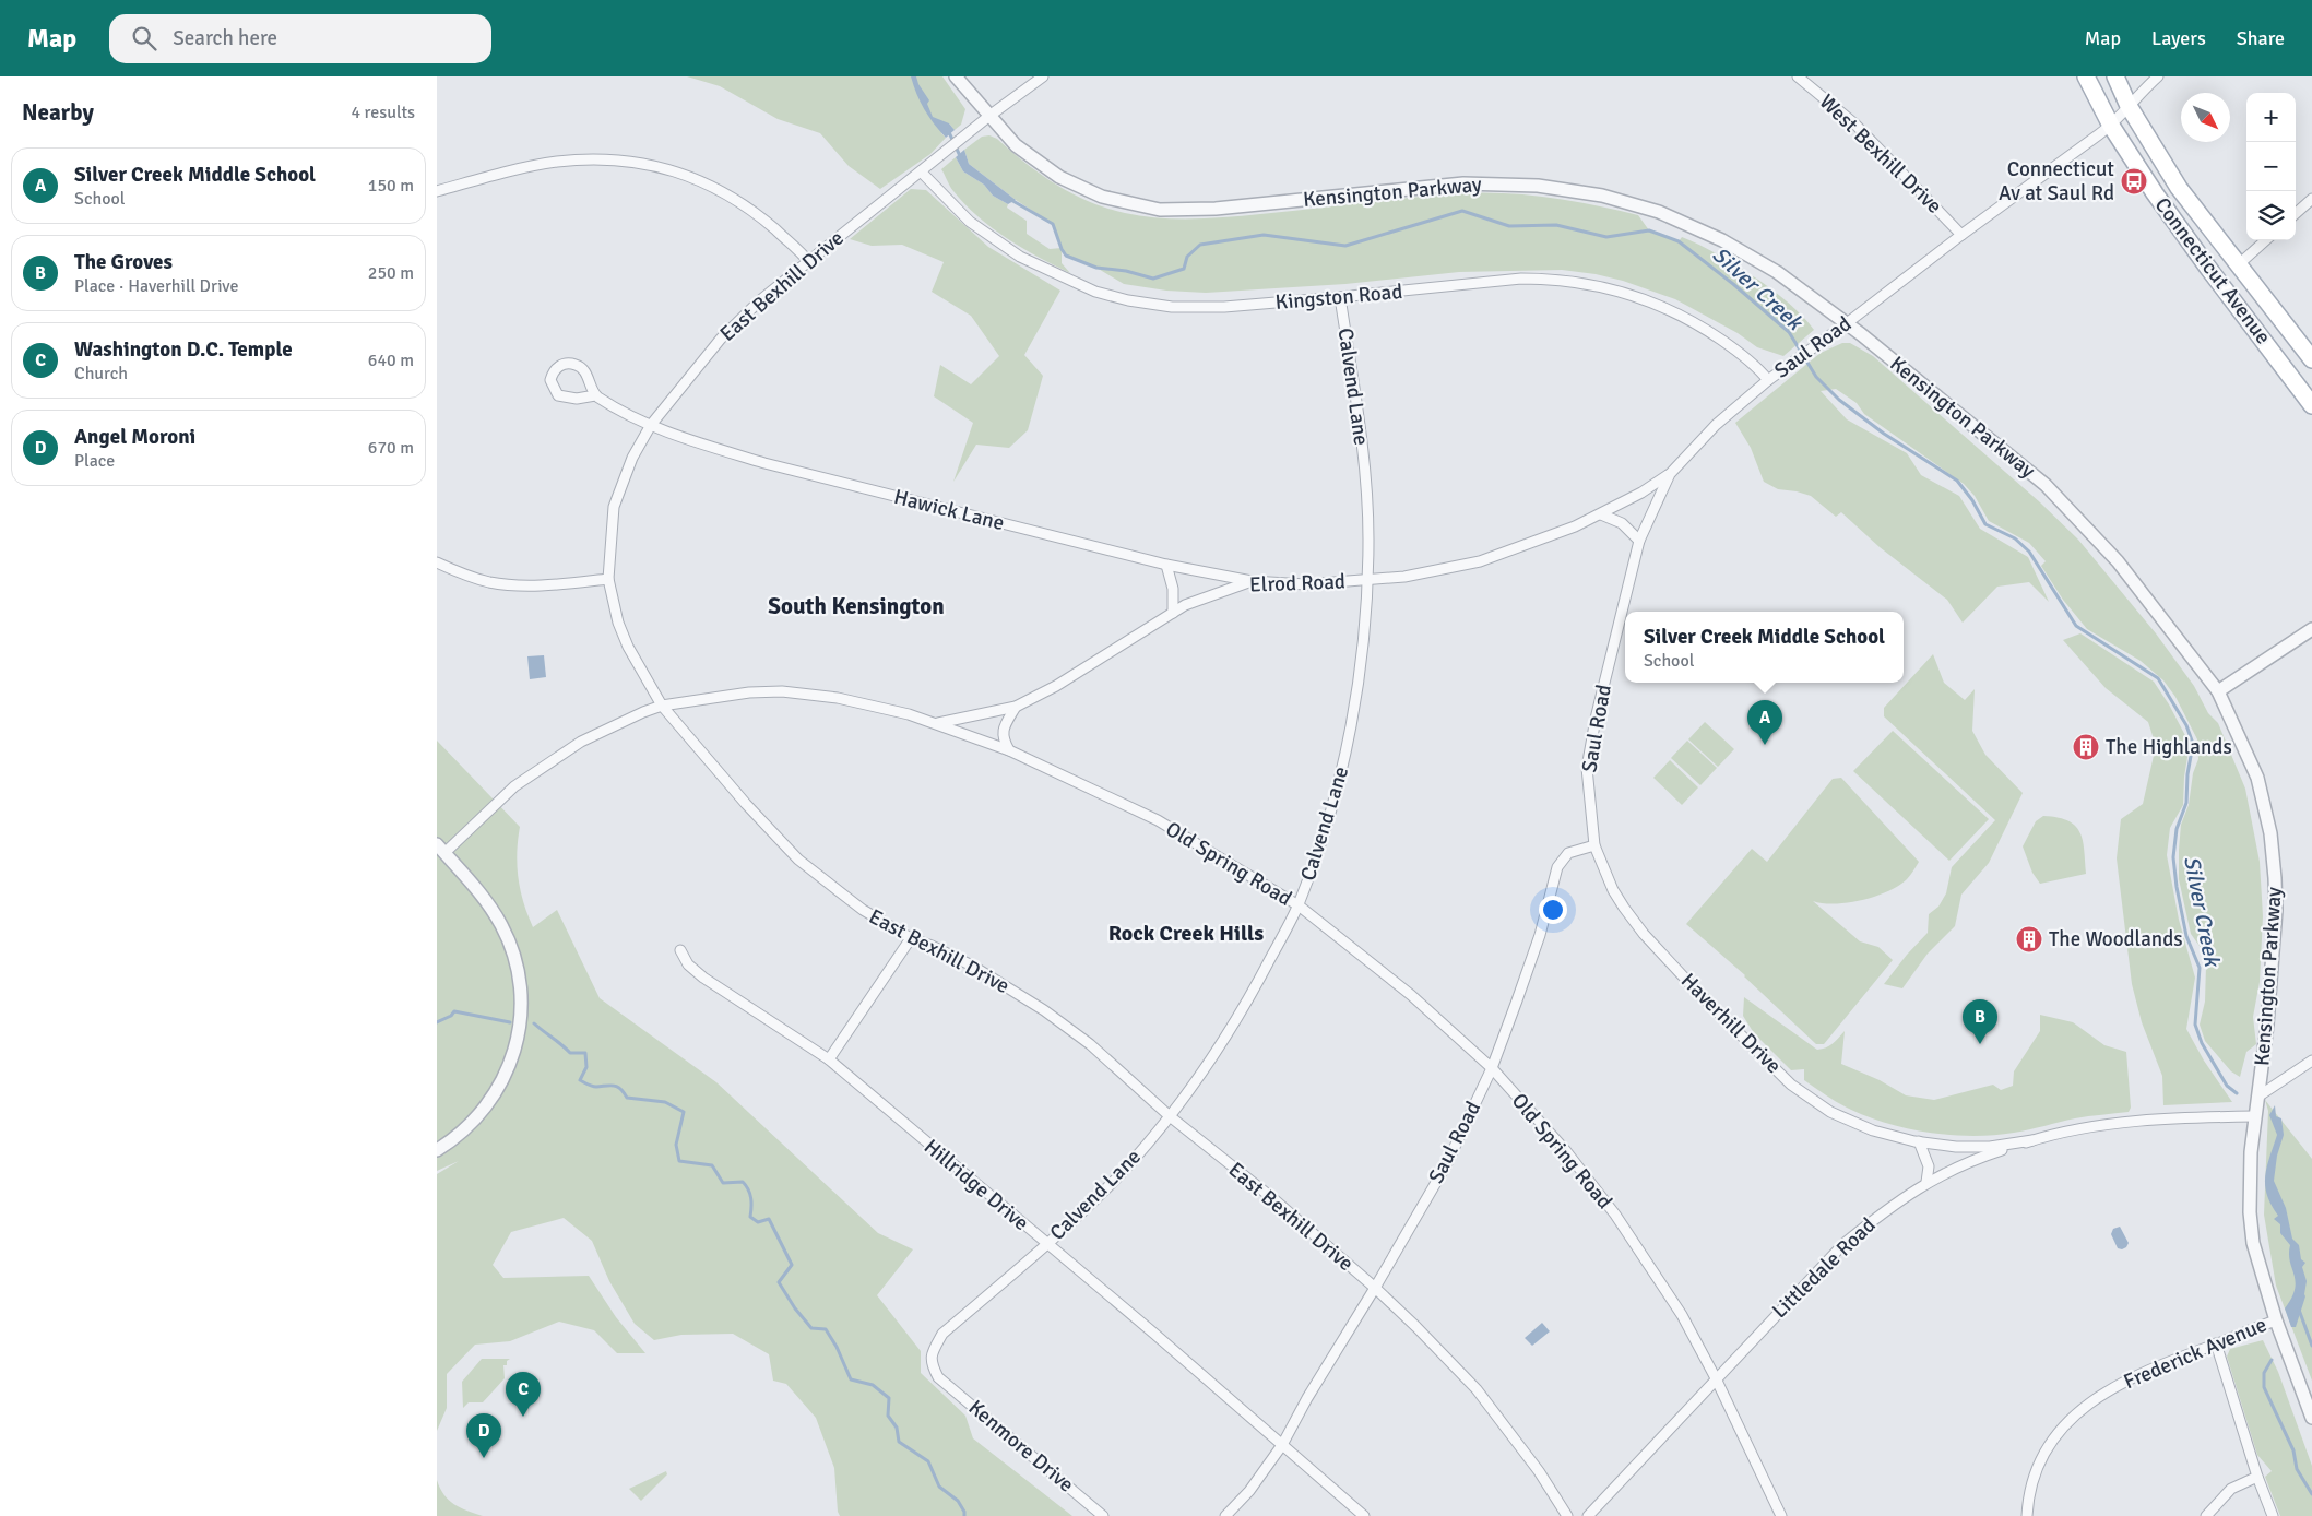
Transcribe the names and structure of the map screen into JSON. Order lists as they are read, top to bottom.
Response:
{
  "streets": {
    "main road": ["Connecticut Avenue"],
    "street": [
      "West Bexhill Drive",
      "Kensington Parkway",
      "East Bexhill Drive",
      "Kingston Road",
      "Saul Road",
      "Calvend Lane",
      "Hawick Lane",
      "Elrod Road",
      "Old Spring Road",
      "Haverhill Drive",
      "Hillridge Drive",
      "Littledale Road",
      "Frederick Avenue",
      "Kenmore Drive"
    ]
  },
  "crossings": [
    ["West Bexhill Drive", "Saul Road"],
    ["Kensington Parkway", "Saul Road"],
    ["Kensington Parkway", "Littledale Road"],
    ["Kensington Parkway", "Frederick Avenue"],
    ["Connecticut Avenue", "Saul Road"],
    ["East Bexhill Drive", "Kingston Road"],
    ["East Bexhill Drive", "Saul Road"],
    ["East Bexhill Drive", "Calvend Lane"],
    ["East Bexhill Drive", "Hawick Lane"],
    ["East Bexhill Drive", "Old Spring Road"],
    ["Kingston Road", "Saul Road"],
    ["Kingston Road", "Calvend Lane"],
    ["Saul Road", "Elrod Road"],
    ["Saul Road", "Old Spring Road"],
    ["Saul Road", "Haverhill Drive"],
    ["Saul Road", "Hillridge Drive"],
    ["Calvend Lane", "Elrod Road"],
    ["Calvend Lane", "Old Spring Road"],
    ["Calvend Lane", "Hillridge Drive"],
    ["Calvend Lane", "Kenmore Drive"],
    ["Hawick Lane", "Elrod Road"],
    ["Elrod Road", "Old Spring Road"],
    ["Old Spring Road", "Littledale Road"],
    ["Haverhill Drive", "Littledale Road"]
  ],
  "districts": ["South Kensington", "Rock Creek Hills"],
  "water": ["Silver Creek"],
  "places": {
    "bus stop": ["Connecticut Av at Saul Rd"],
    "building": ["The Highlands", "The Woodlands"]
  },
  "north": "bottom right",
  "page": {
    "header": "Map",
    "search": "Search here",
    "nav": ["Map", "Layers", "Share"],
    "heading": ["Nearby", "4 results"],
    "map_buttons": ["+", "−"],
    "list": [
      {
        "mark": "A",
        "name": "Silver Creek Middle School",
        "note": "School",
        "value": "150 m"
      },
      {
        "mark": "B",
        "name": "The Groves",
        "note": "Place · Haverhill Drive",
        "value": "250 m"
      },
      {
        "mark": "C",
        "name": "Washington D.C. Temple",
        "note": "Church",
        "value": "640 m"
      },
      {
        "mark": "D",
        "name": "Angel Moroni",
        "note": "Place",
        "value": "670 m"
      }
    ],
    "popup": ["Silver Creek Middle School", "School"],
    "pins": [
      "A",
      "B",
      "C",
      "D"
    ]
  }
}
